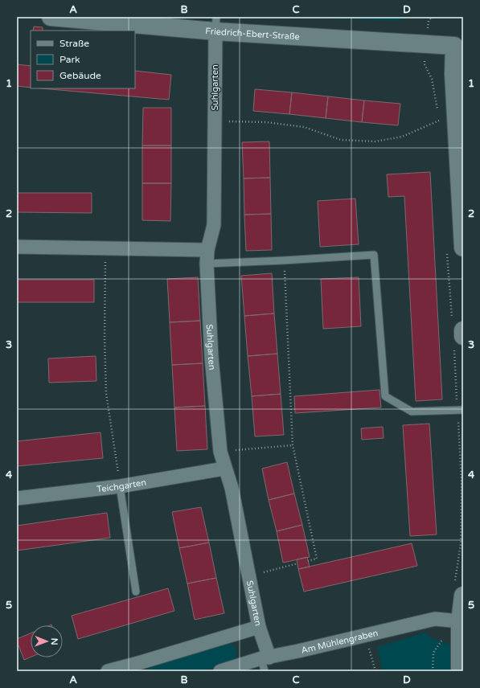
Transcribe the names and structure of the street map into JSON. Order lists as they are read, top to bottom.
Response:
{
  "streets": {
    "street": [
      "Friedrich-Ebert-Straße",
      "Suhlgarten",
      "Teichgarten",
      "Am Mühlengraben"
    ]
  },
  "crossings": [
    ["Friedrich-Ebert-Straße", "Suhlgarten"],
    ["Suhlgarten", "Teichgarten"],
    ["Suhlgarten", "Am Mühlengraben"]
  ],
  "legend": ["Straße", "Park", "Gebäude"],
  "north": "right",
  "grid": {
    "columns": [
      "A",
      "B",
      "C",
      "D"
    ],
    "rows": [
      "1",
      "2",
      "3",
      "4",
      "5"
    ]
  }
}
